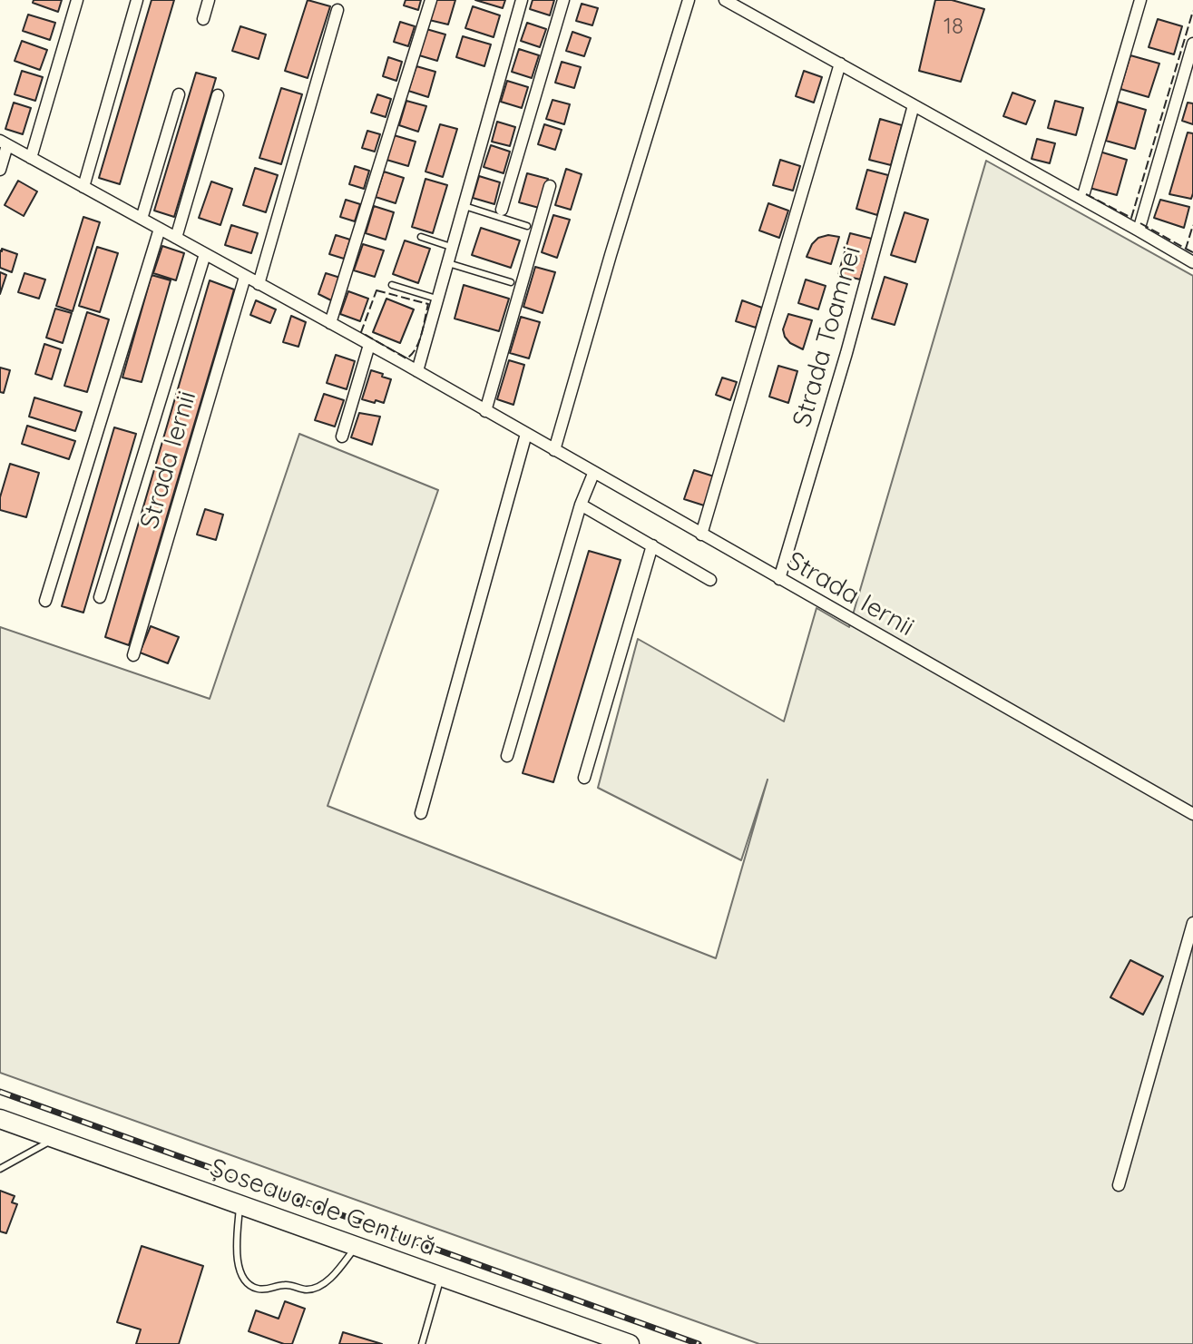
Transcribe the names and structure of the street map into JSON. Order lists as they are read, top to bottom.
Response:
{
  "streets": {
    "main road": ["Șoseaua de Centură"],
    "street": ["Strada Toamnei", "Strada Iernii"]
  },
  "crossings": [
    ["Strada Toamnei", "Strada Iernii"]
  ],
  "house_numbers": ["18"]
}
